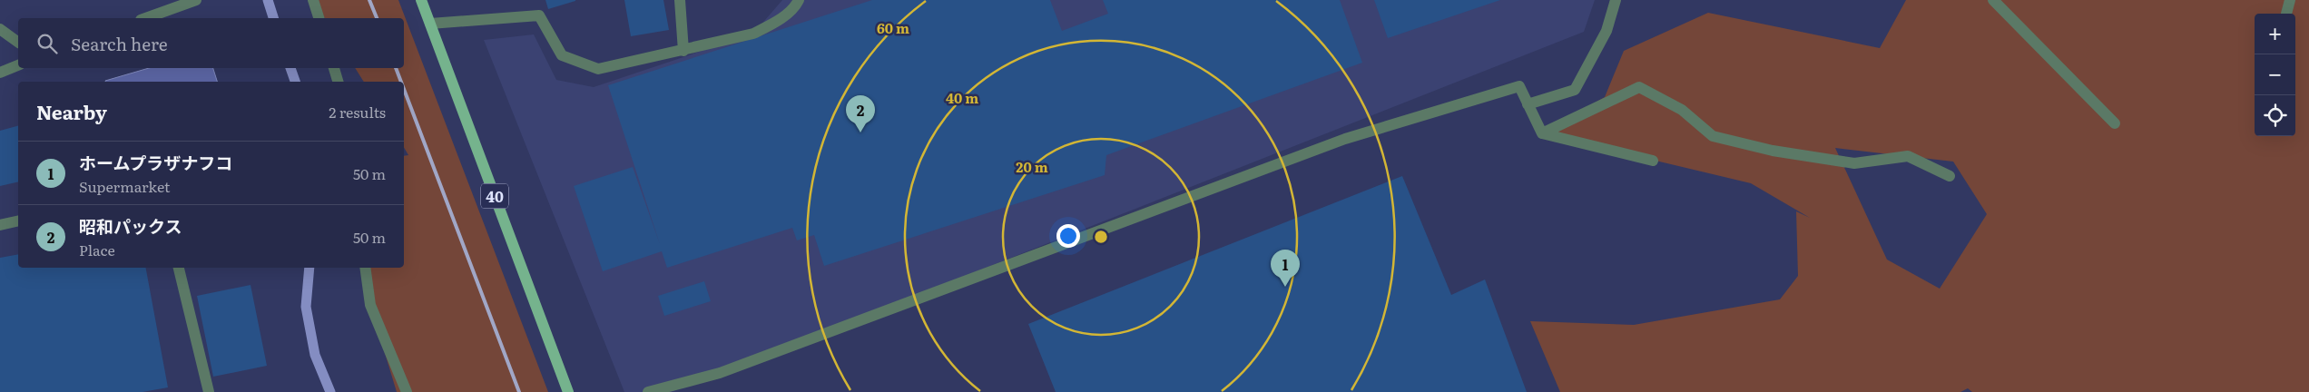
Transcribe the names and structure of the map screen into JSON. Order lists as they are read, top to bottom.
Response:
{
  "streets": {
    "main road": ["40"]
  },
  "page": {
    "map_buttons": ["+", "−"],
    "search": "Search here",
    "heading": ["Nearby", "2 results"],
    "pins": ["2", "1"],
    "list": [
      {
        "mark": "1",
        "name": "ホームプラザナフコ",
        "note": "Supermarket",
        "value": "50 m"
      },
      {
        "mark": "2",
        "name": "昭和パックス",
        "note": "Place",
        "value": "50 m"
      }
    ]
  },
  "rings": ["60 m", "40 m", "20 m"]
}
